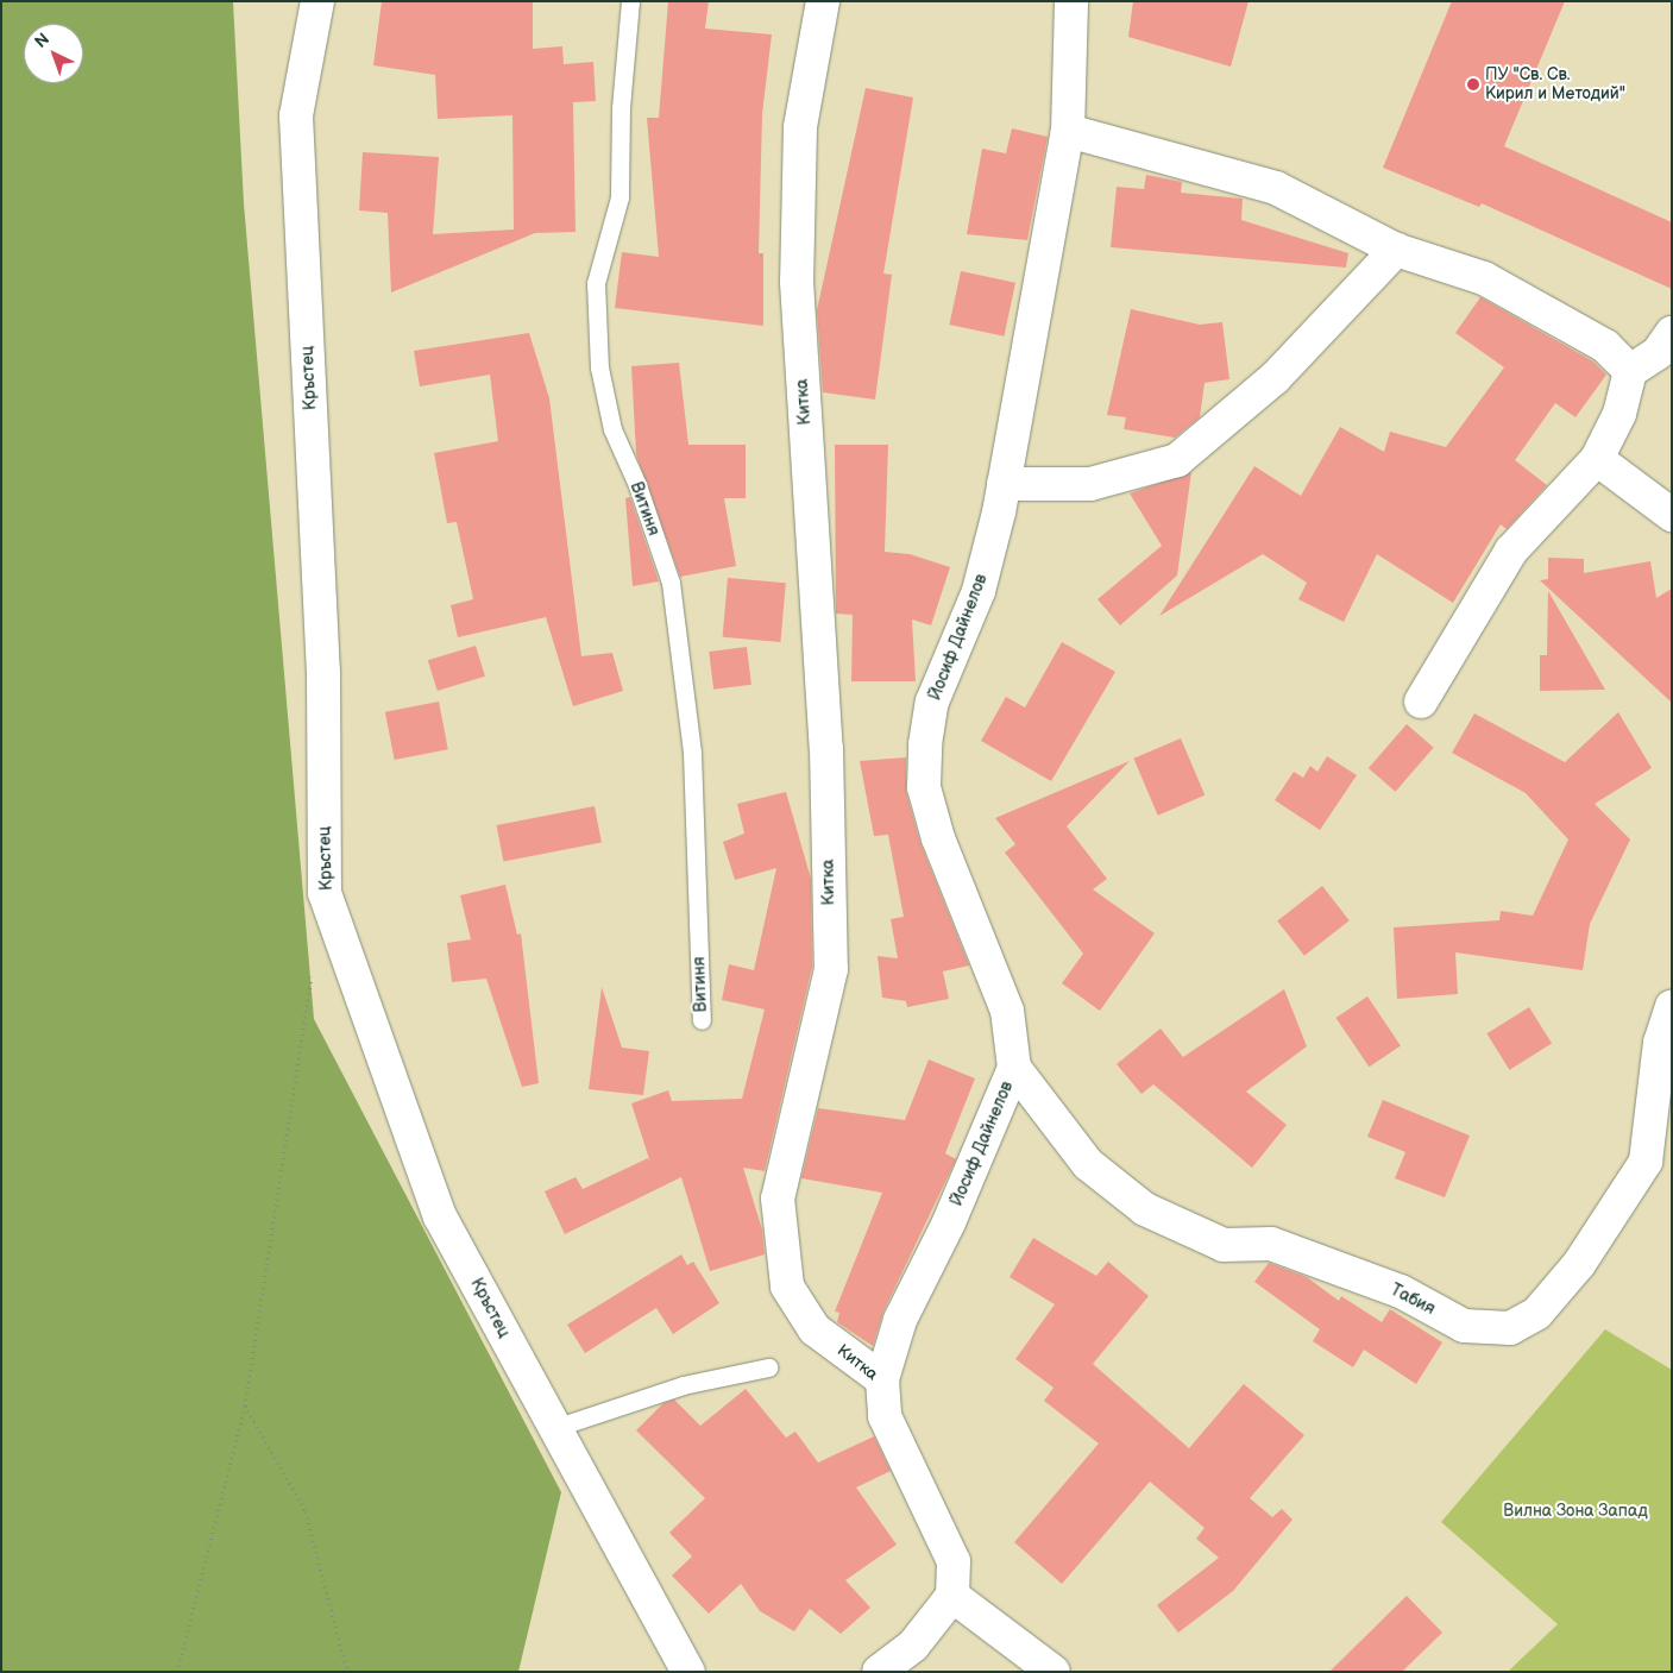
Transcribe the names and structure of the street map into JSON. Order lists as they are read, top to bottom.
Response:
{
  "streets": {
    "street": [
      "Кръстец",
      "Китка",
      "Йосиф Дайнелов",
      "Табия"
    ],
    "lane": ["Витиня"]
  },
  "crossings": [
    ["Китка", "Йосиф Дайнелов"],
    ["Йосиф Дайнелов", "Табия"]
  ],
  "parks": ["Вилна Зона Запад"],
  "places": ["ПУ \"Св. Св. Кирил и Методий\""],
  "north": "top left"
}
